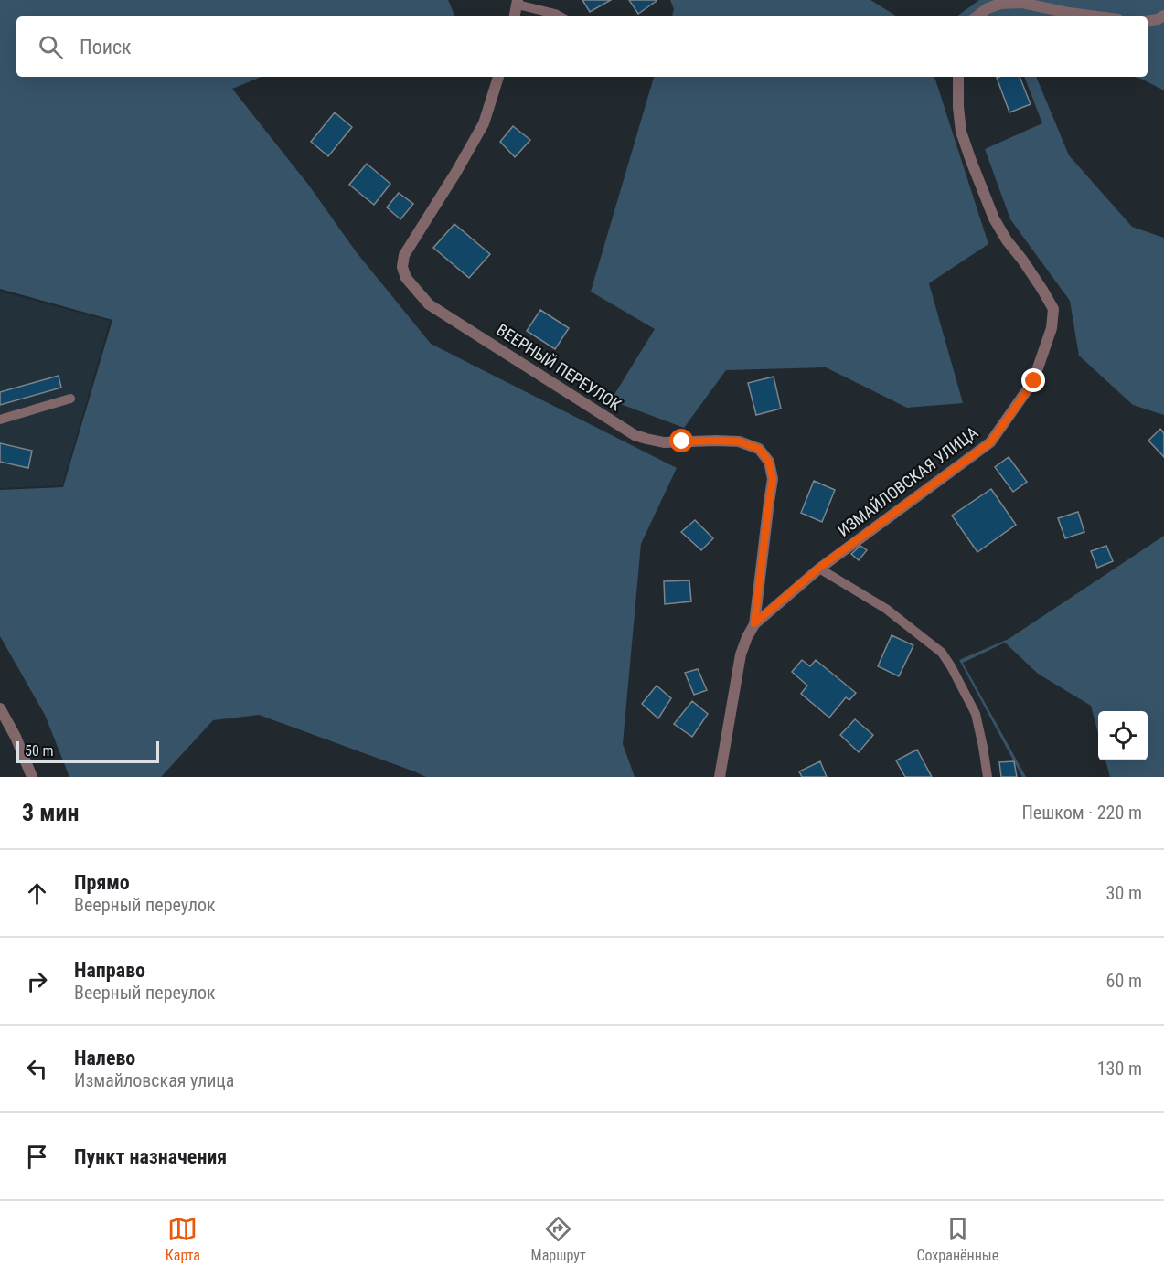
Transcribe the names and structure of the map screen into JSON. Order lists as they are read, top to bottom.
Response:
{
  "streets": {
    "street": ["ВЕЕРНЫЙ ПЕРЕУЛОК", "ИЗМАЙЛОВСКАЯ УЛИЦА"]
  },
  "crossings": [
    ["ВЕЕРНЫЙ ПЕРЕУЛОК", "ИЗМАЙЛОВСКАЯ УЛИЦА"]
  ],
  "scale_bar": "50 m",
  "page": {
    "search": "Поиск",
    "scale": "50 m",
    "heading": ["3 мин", "Пешком · 220 m"],
    "list": [
      ["Прямо", "Веерный переулок", "30 m"],
      ["Направо", "Веерный переулок", "60 m"],
      ["Налево", "Измайловская улица", "130 m"],
      "Пункт назначения"
    ],
    "nav": ["Карта", "Маршрут", "Сохранённые"]
  }
}
